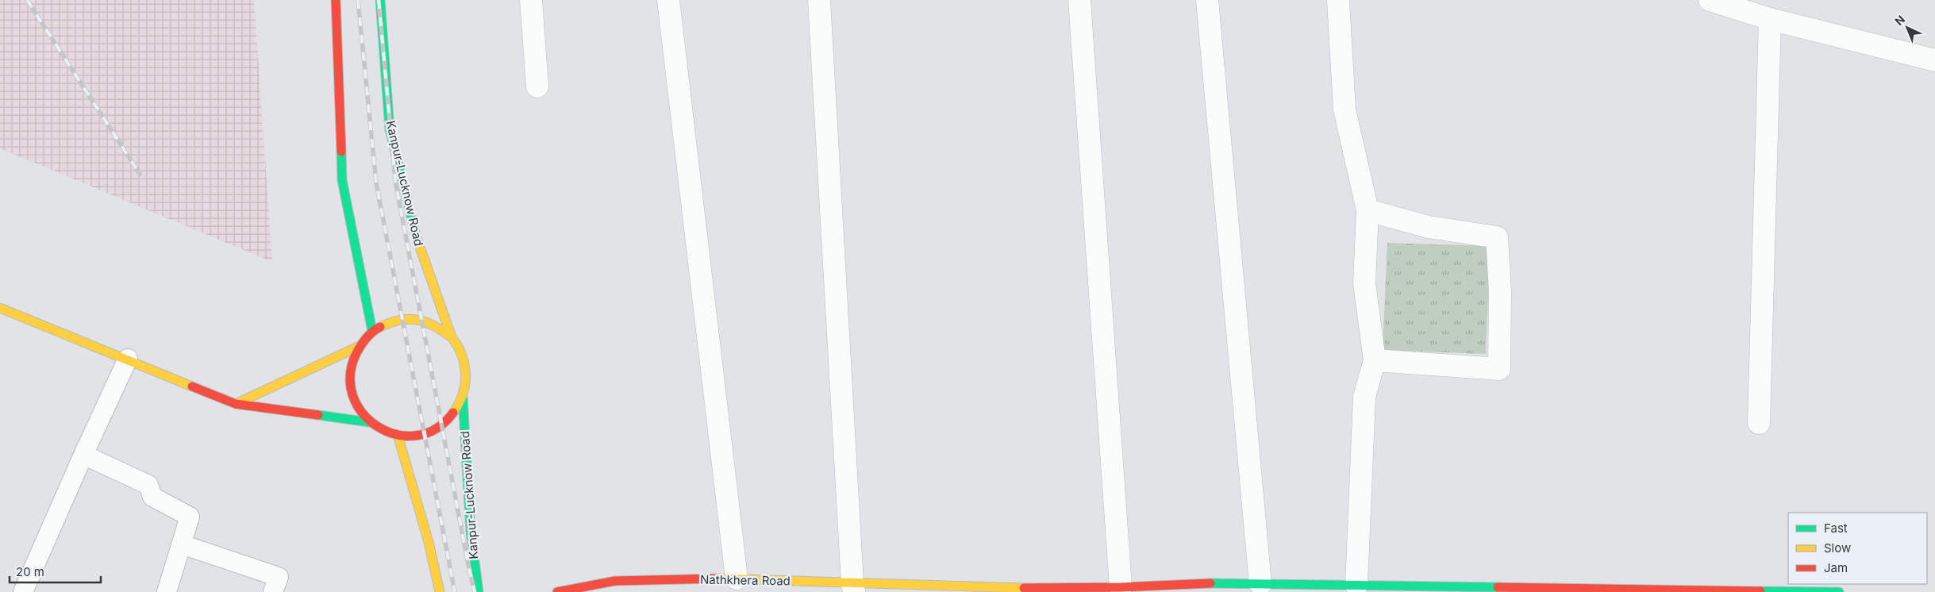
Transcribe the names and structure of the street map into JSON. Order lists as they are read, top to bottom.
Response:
{
  "streets": {
    "main road": ["Kanpur-Lucknow Road", "Nathkhera Road"]
  },
  "legend": ["Fast", "Slow", "Jam"],
  "scale_bar": "20 m",
  "north": "top left"
}
